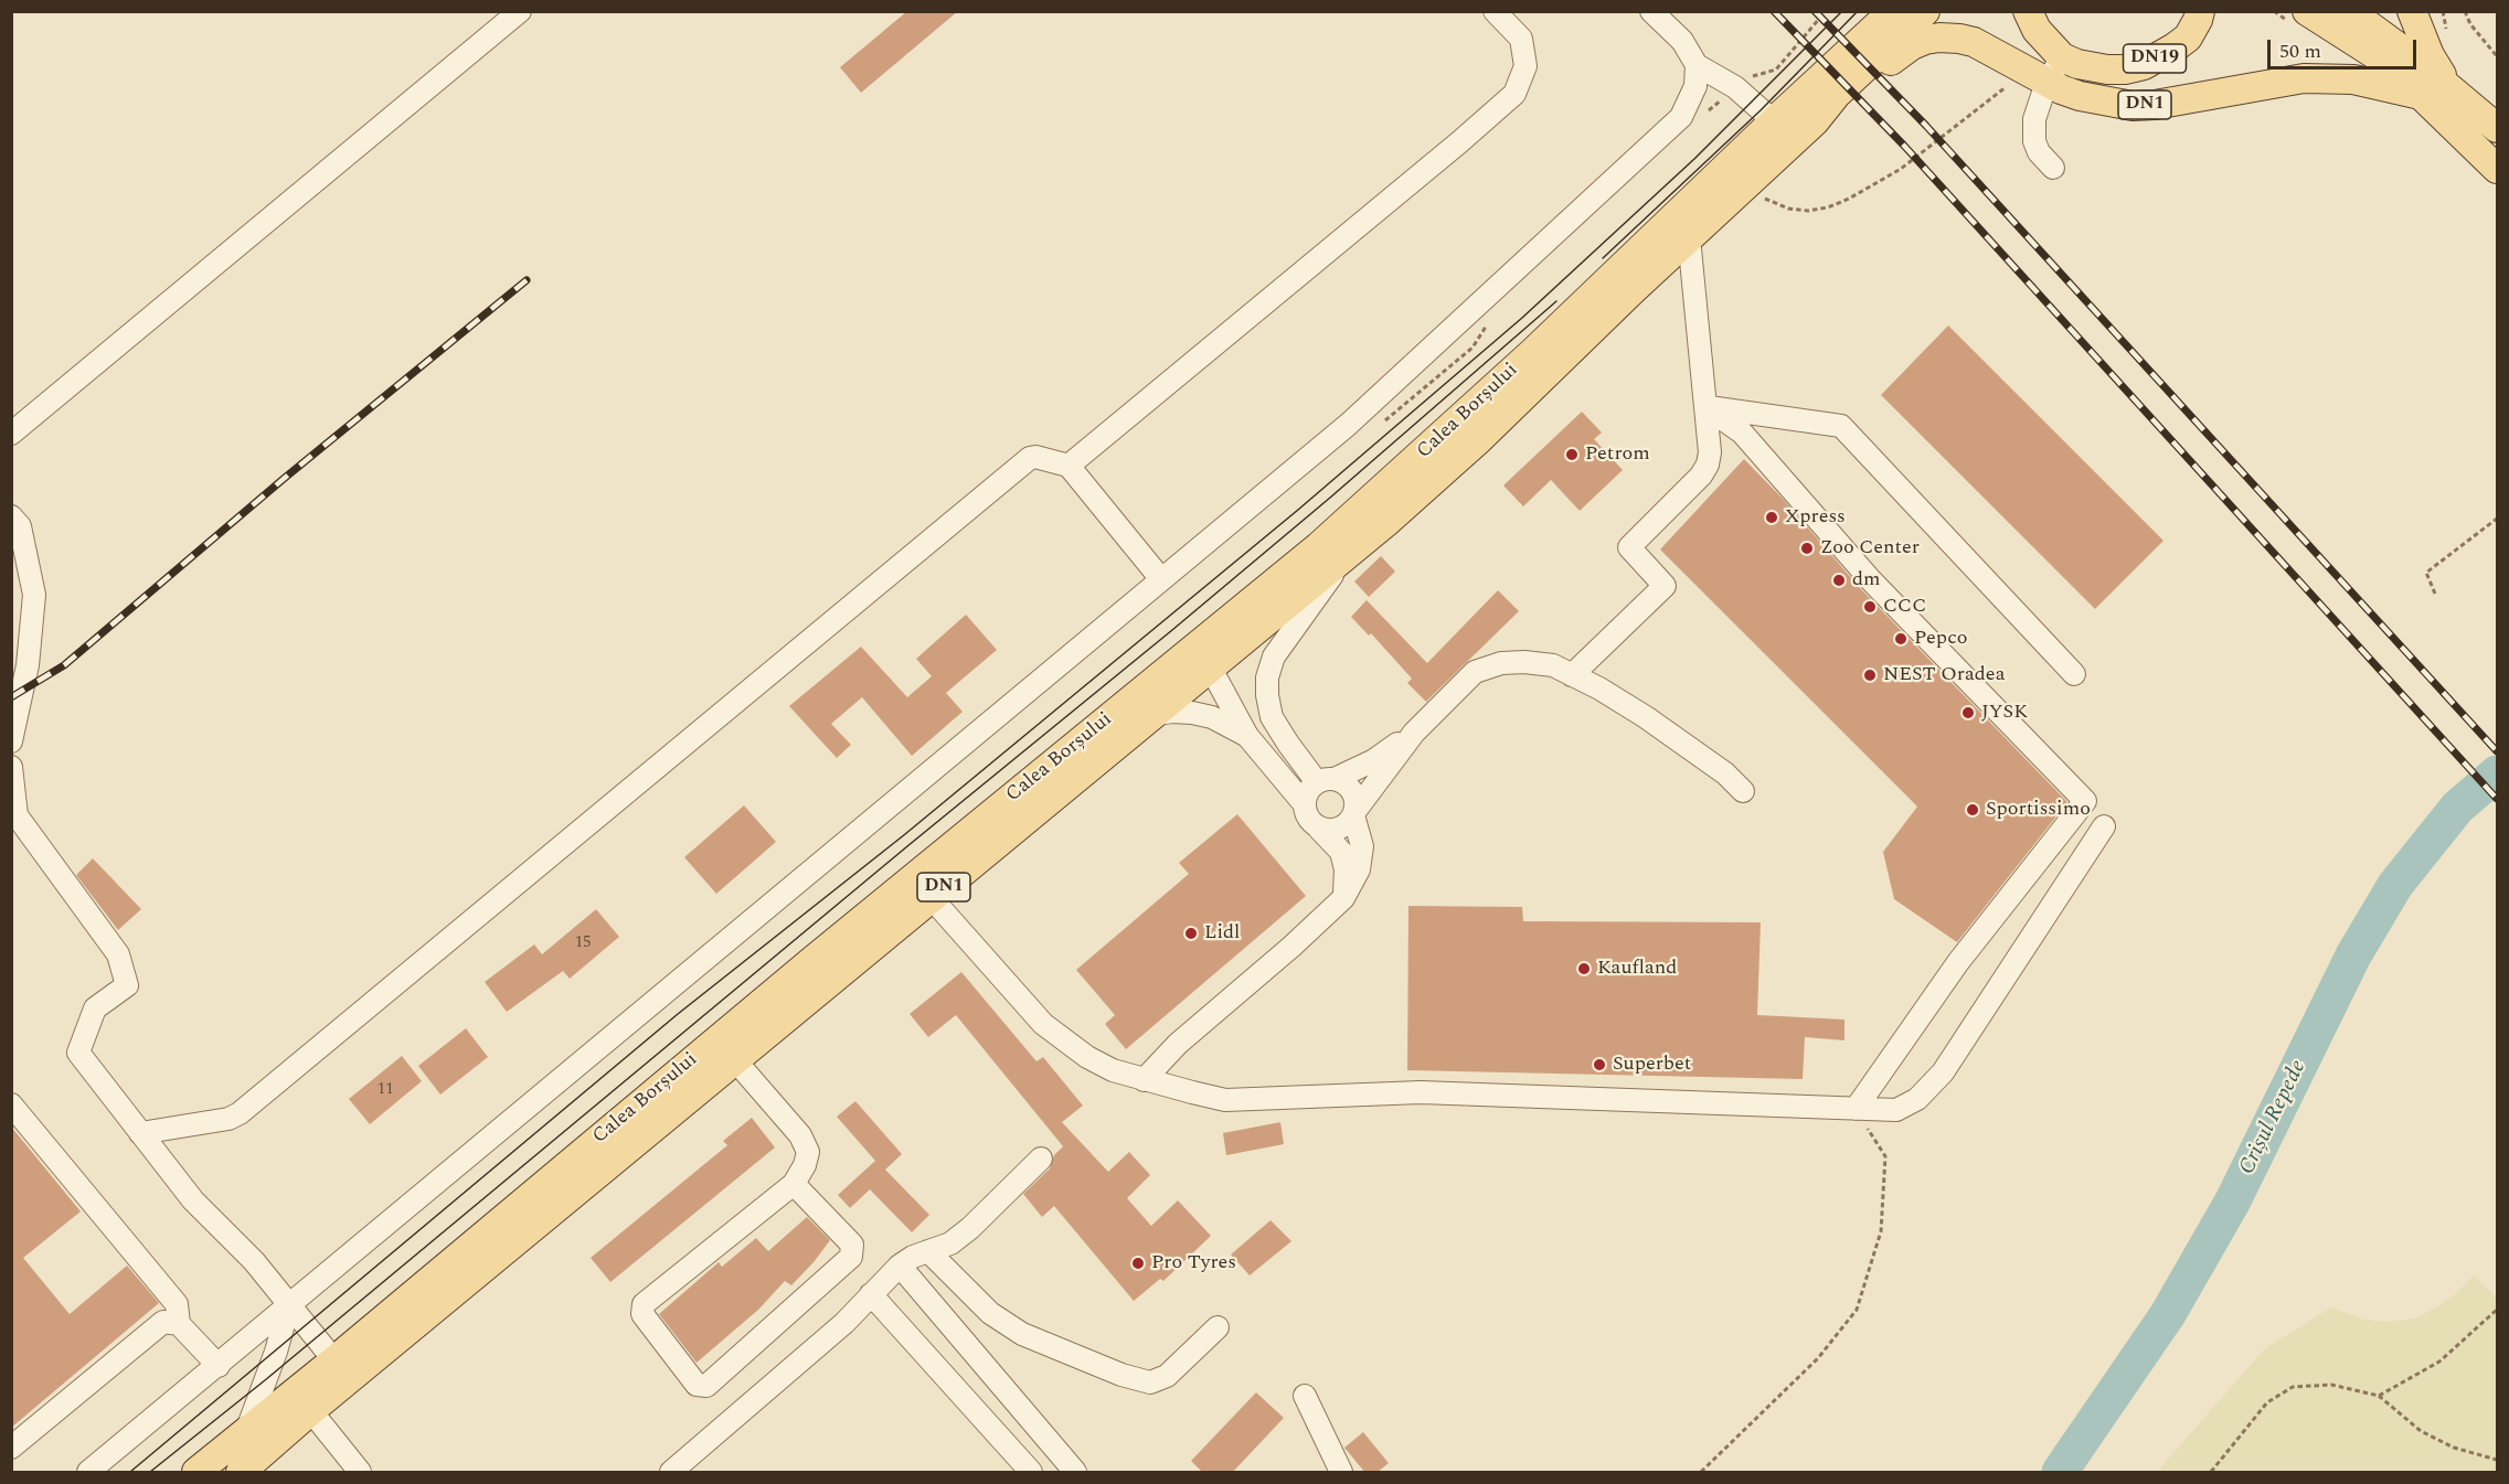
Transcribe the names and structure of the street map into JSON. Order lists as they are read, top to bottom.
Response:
{
  "streets": {
    "main road": ["DN19", "DN1", "Calea Borșului"]
  },
  "crossings": [
    ["DN1", "Calea Borșului"]
  ],
  "water": ["Crișul Repede"],
  "places": [
    "Petrom",
    "Xpress",
    "Zoo Center",
    "dm",
    "CCC",
    "Pepco",
    "NEST Oradea",
    "JYSK",
    "Sportissimo",
    "Lidl",
    "Kaufland",
    "Superbet",
    "Pro Tyres"
  ],
  "house_numbers": ["15", "11"],
  "scale_bar": "50 m"
}
